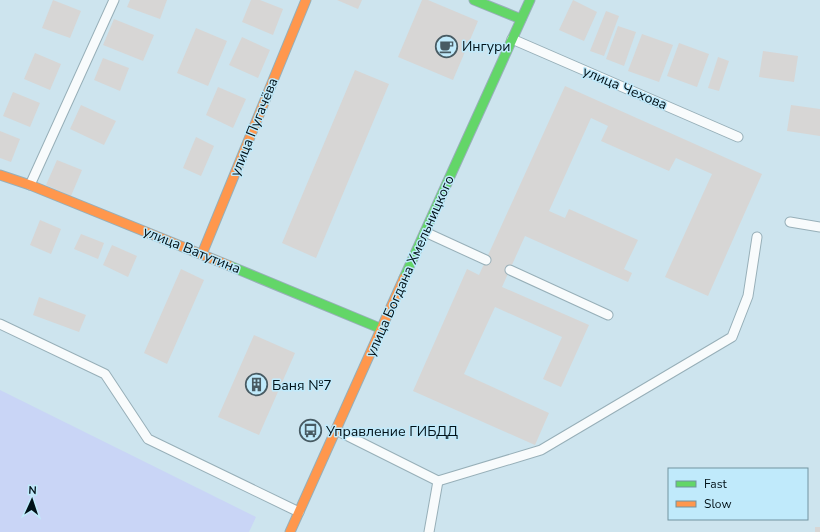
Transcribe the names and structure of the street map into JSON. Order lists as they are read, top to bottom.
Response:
{
  "streets": {
    "street": ["улица Пугачёва", "улица Ватутина", "улица Богдана Хмельницкого"],
    "lane": ["улица Чехова"]
  },
  "crossings": [
    ["улица Чехова", "улица Богдана Хмельницкого"],
    ["улица Пугачёва", "улица Ватутина"],
    ["улица Ватутина", "улица Богдана Хмельницкого"]
  ],
  "places": {
    "cafe": ["Ингури"],
    "building": ["Баня №7"],
    "bus stop": ["Управление ГИБДД"]
  },
  "legend": ["Fast", "Slow"],
  "north": "top"
}
